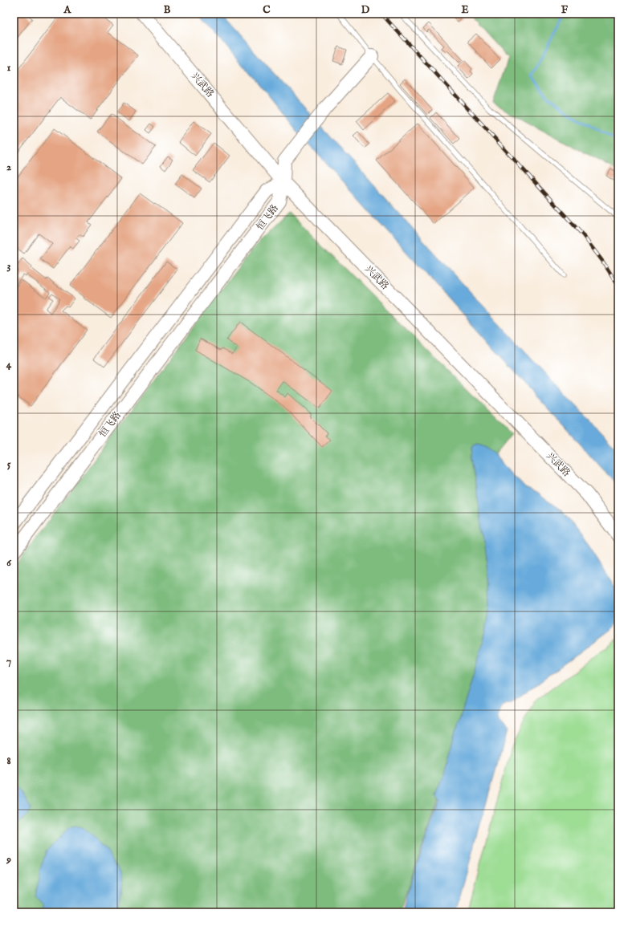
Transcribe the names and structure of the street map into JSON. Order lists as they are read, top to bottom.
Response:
{
  "streets": {
    "main road": ["兴武路", "恒飞路"]
  },
  "crossings": [
    ["兴武路", "恒飞路"]
  ],
  "grid": {
    "columns": [
      "A",
      "B",
      "C",
      "D",
      "E",
      "F"
    ],
    "rows": [
      "1",
      "2",
      "3",
      "4",
      "5",
      "6",
      "7",
      "8",
      "9"
    ]
  }
}
